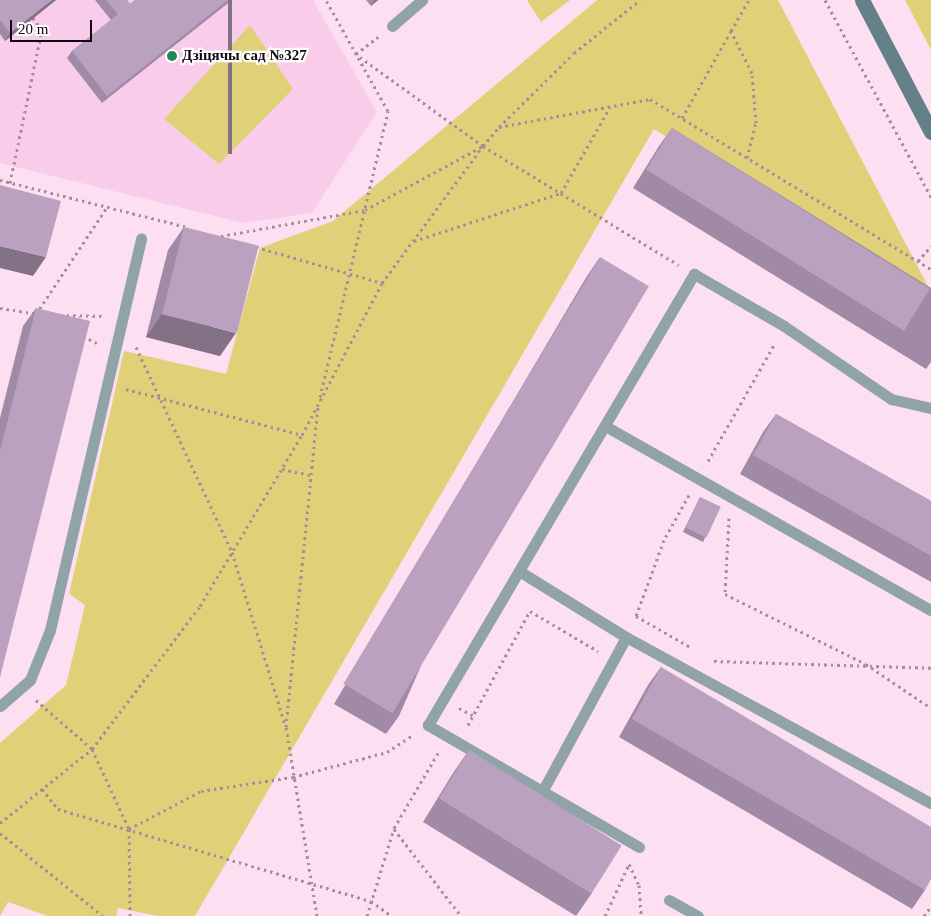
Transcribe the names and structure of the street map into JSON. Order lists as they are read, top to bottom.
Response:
{
  "places": ["Дзіцячы сад №327"],
  "scale_bar": "20 m"
}
